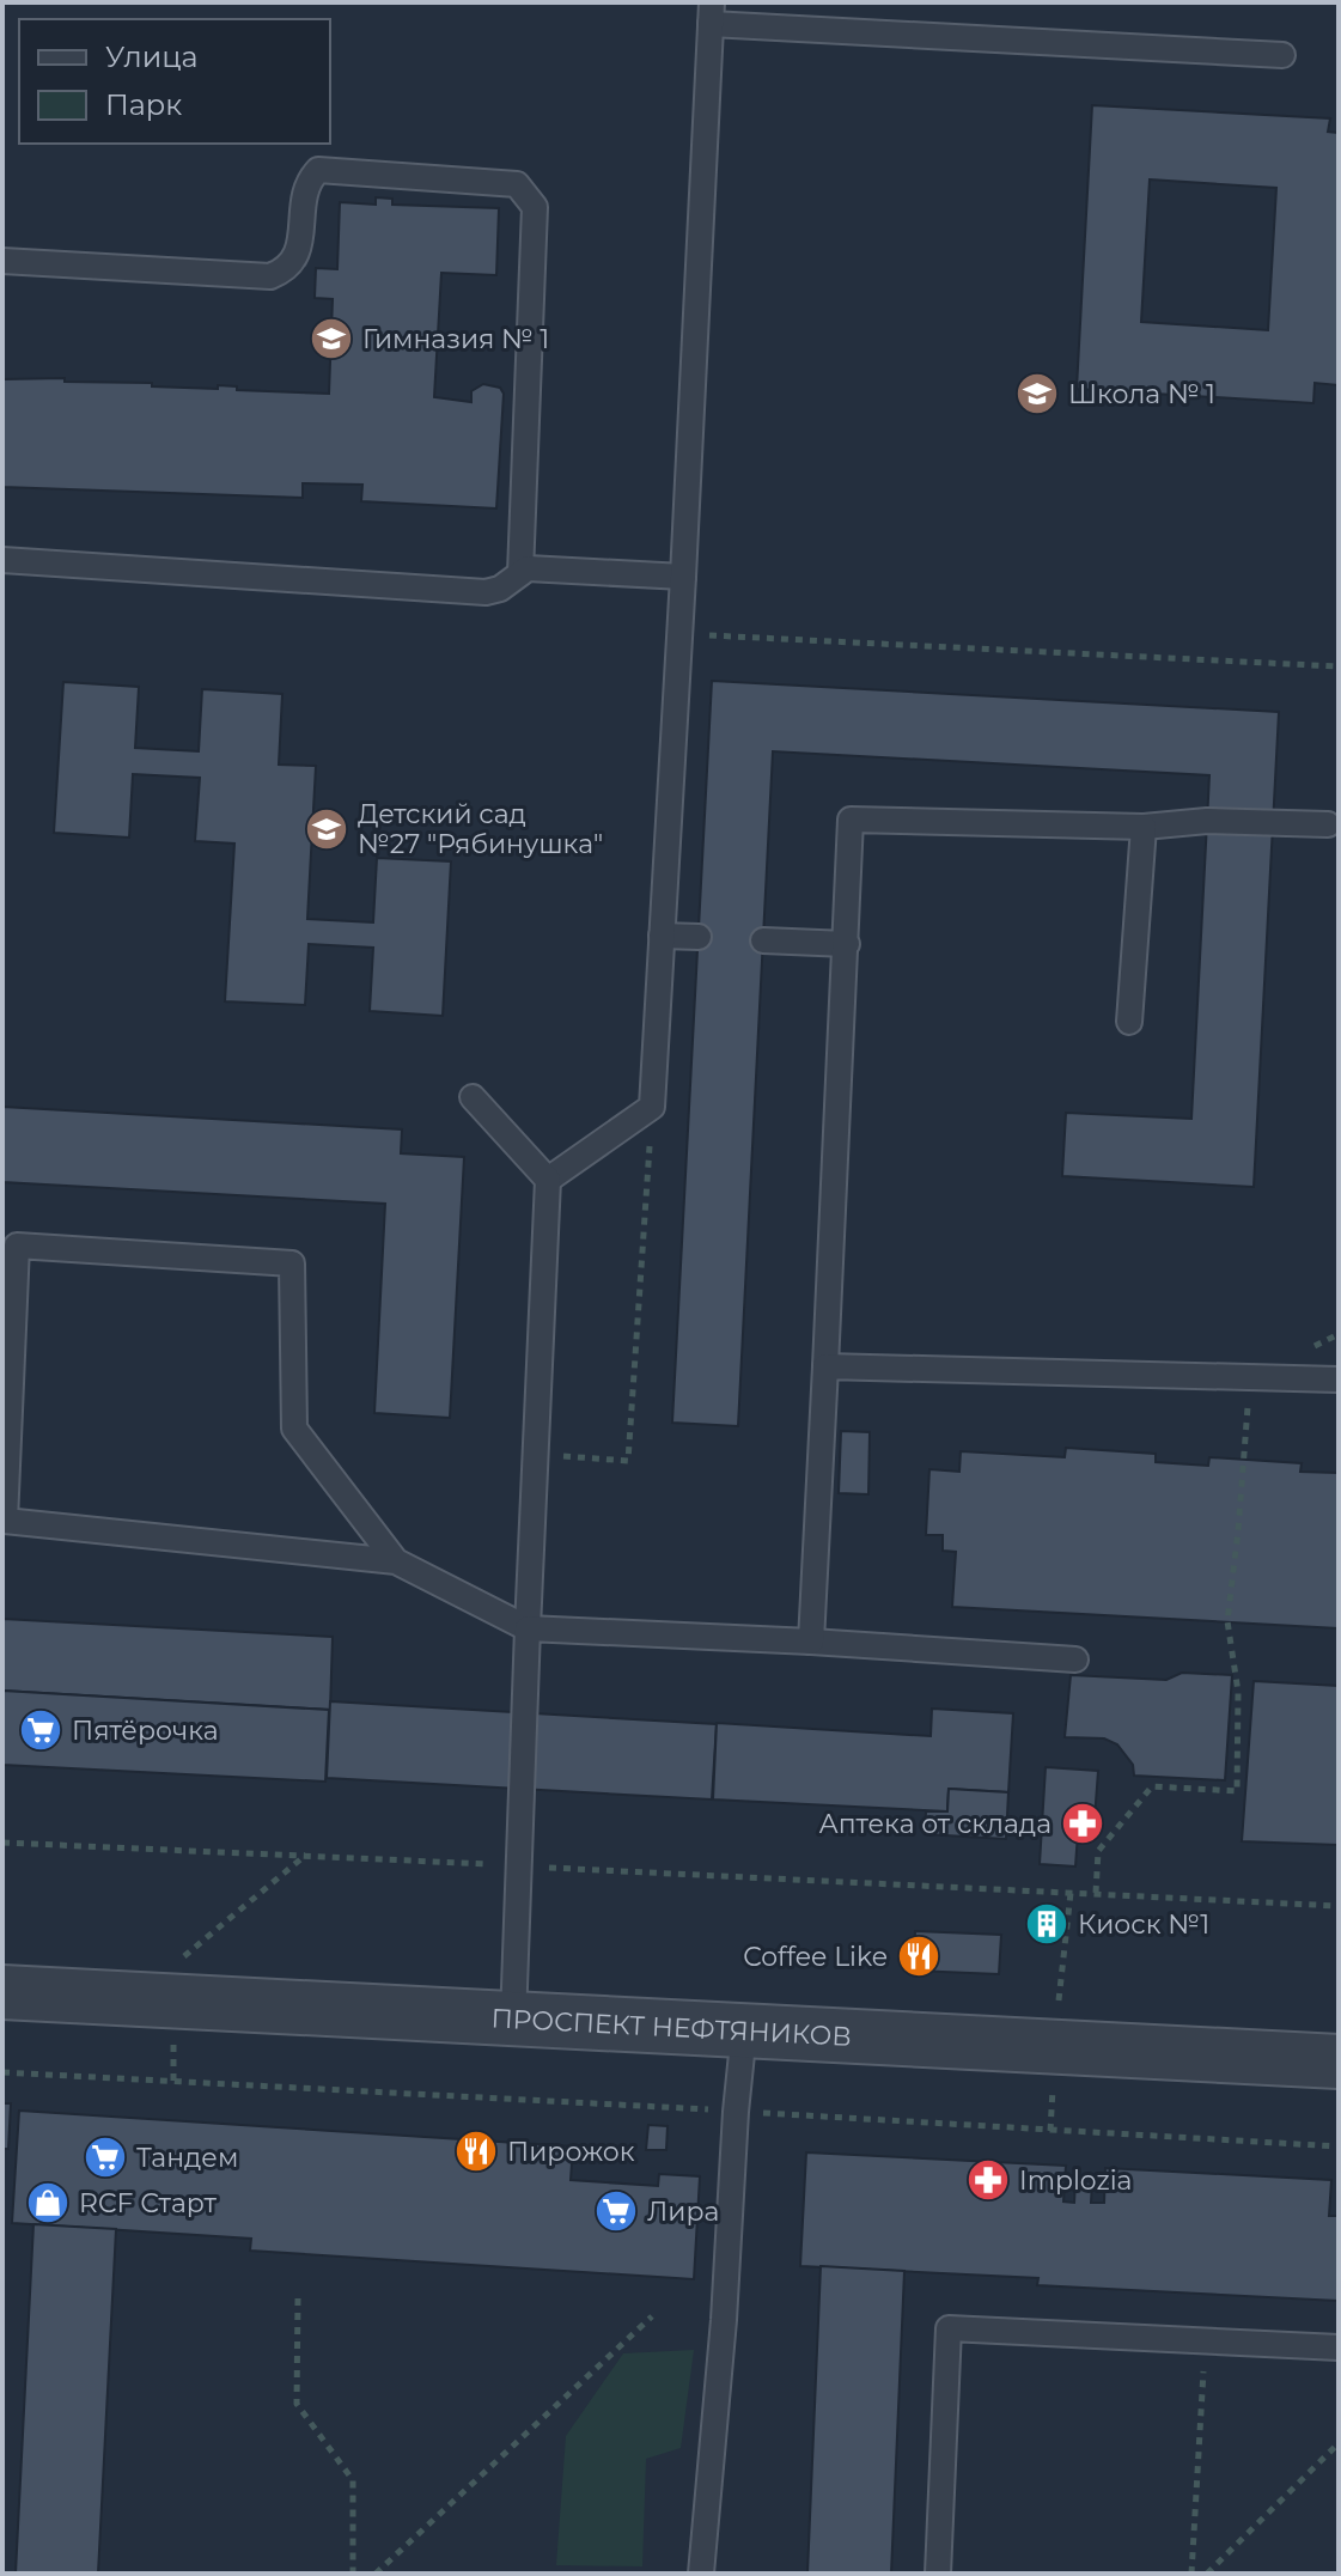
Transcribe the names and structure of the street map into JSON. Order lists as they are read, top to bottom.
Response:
{
  "streets": {
    "street": ["ПРОСПЕКТ НЕФТЯНИКОВ"]
  },
  "places": {
    "school or university": ["Гимназия № 1", "Школа № 1", "Детский сад №27 \"Рябинушка\""],
    "supermarket": ["Пятёрочка", "Тандем", "Лира"],
    "pharmacy": ["Аптека от склада", "Implozia"],
    "building": ["Киоск №1"],
    "restaurant": ["Coffee Like", "Пирожок"],
    "shop": ["RCF Старт"]
  },
  "legend": ["Улица", "Парк"]
}
